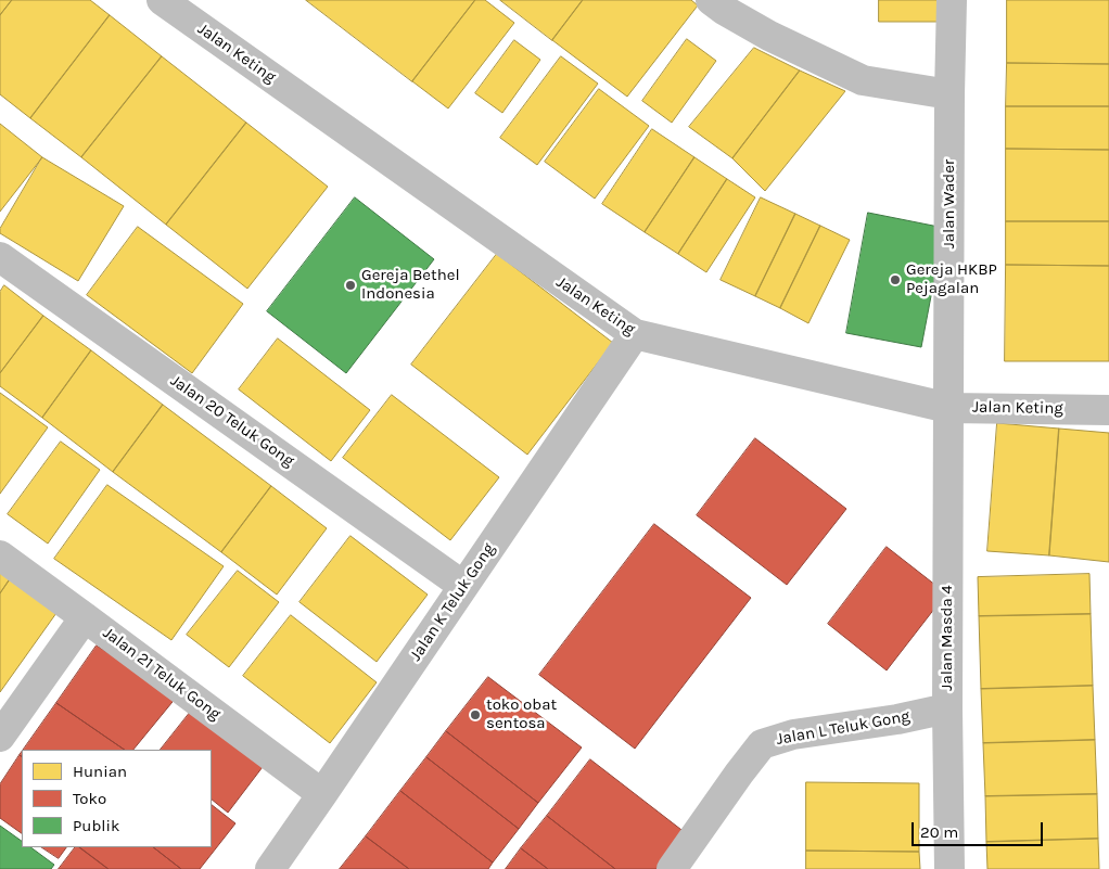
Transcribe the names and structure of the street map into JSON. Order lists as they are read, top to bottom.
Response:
{
  "streets": {
    "street": [
      "Jalan Keting",
      "Jalan Wader",
      "Jalan 20 Teluk Gong",
      "Jalan K Teluk Gong",
      "Jalan Masda 4",
      "Jalan 21 Teluk Gong",
      "Jalan L Teluk Gong"
    ]
  },
  "crossings": [
    ["Jalan Keting", "Jalan Wader"],
    ["Jalan Keting", "Jalan K Teluk Gong"],
    ["Jalan Keting", "Jalan Masda 4"],
    ["Jalan Wader", "Jalan Masda 4"],
    ["Jalan 20 Teluk Gong", "Jalan K Teluk Gong"],
    ["Jalan K Teluk Gong", "Jalan 21 Teluk Gong"],
    ["Jalan Masda 4", "Jalan L Teluk Gong"]
  ],
  "places": ["Gereja HKBP Pejagalan", "Gereja Bethel Indonesia", "toko obat sentosa"],
  "legend": ["Hunian", "Toko", "Publik"],
  "scale_bar": "20 m"
}
